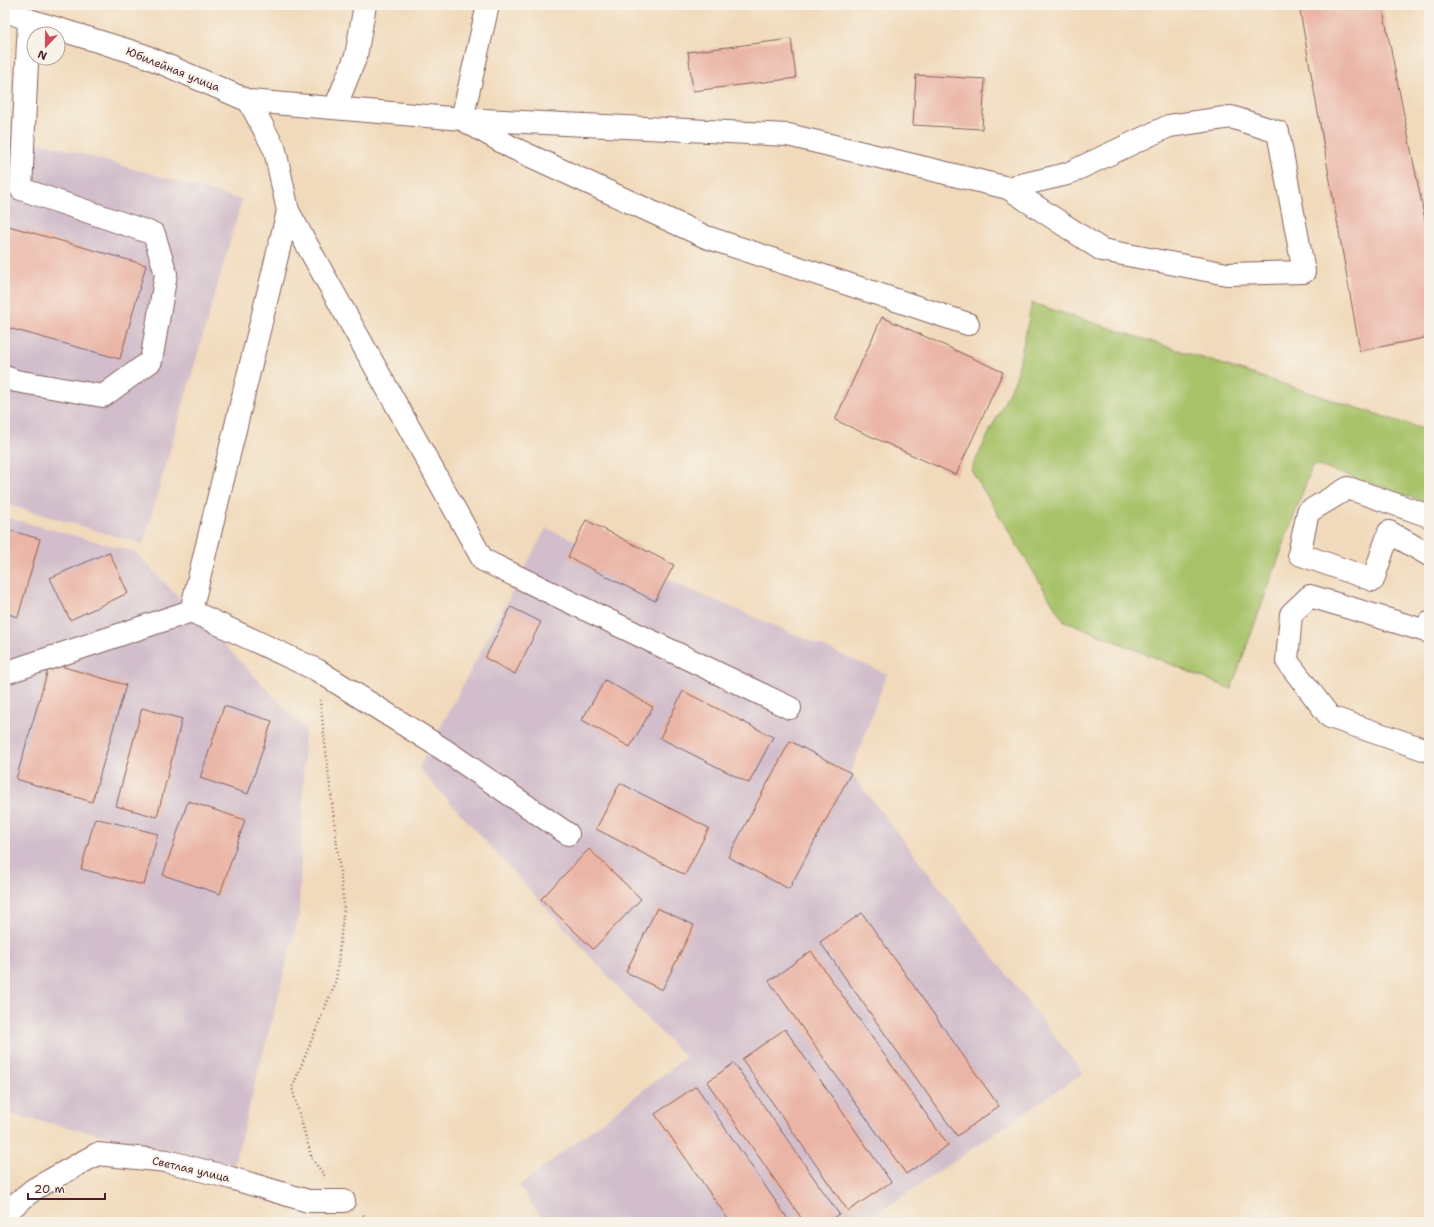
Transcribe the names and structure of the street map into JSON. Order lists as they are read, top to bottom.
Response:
{
  "streets": {
    "street": ["Юбилейная улица", "Светлая улица"]
  },
  "scale_bar": "20 m",
  "north": "bottom"
}
